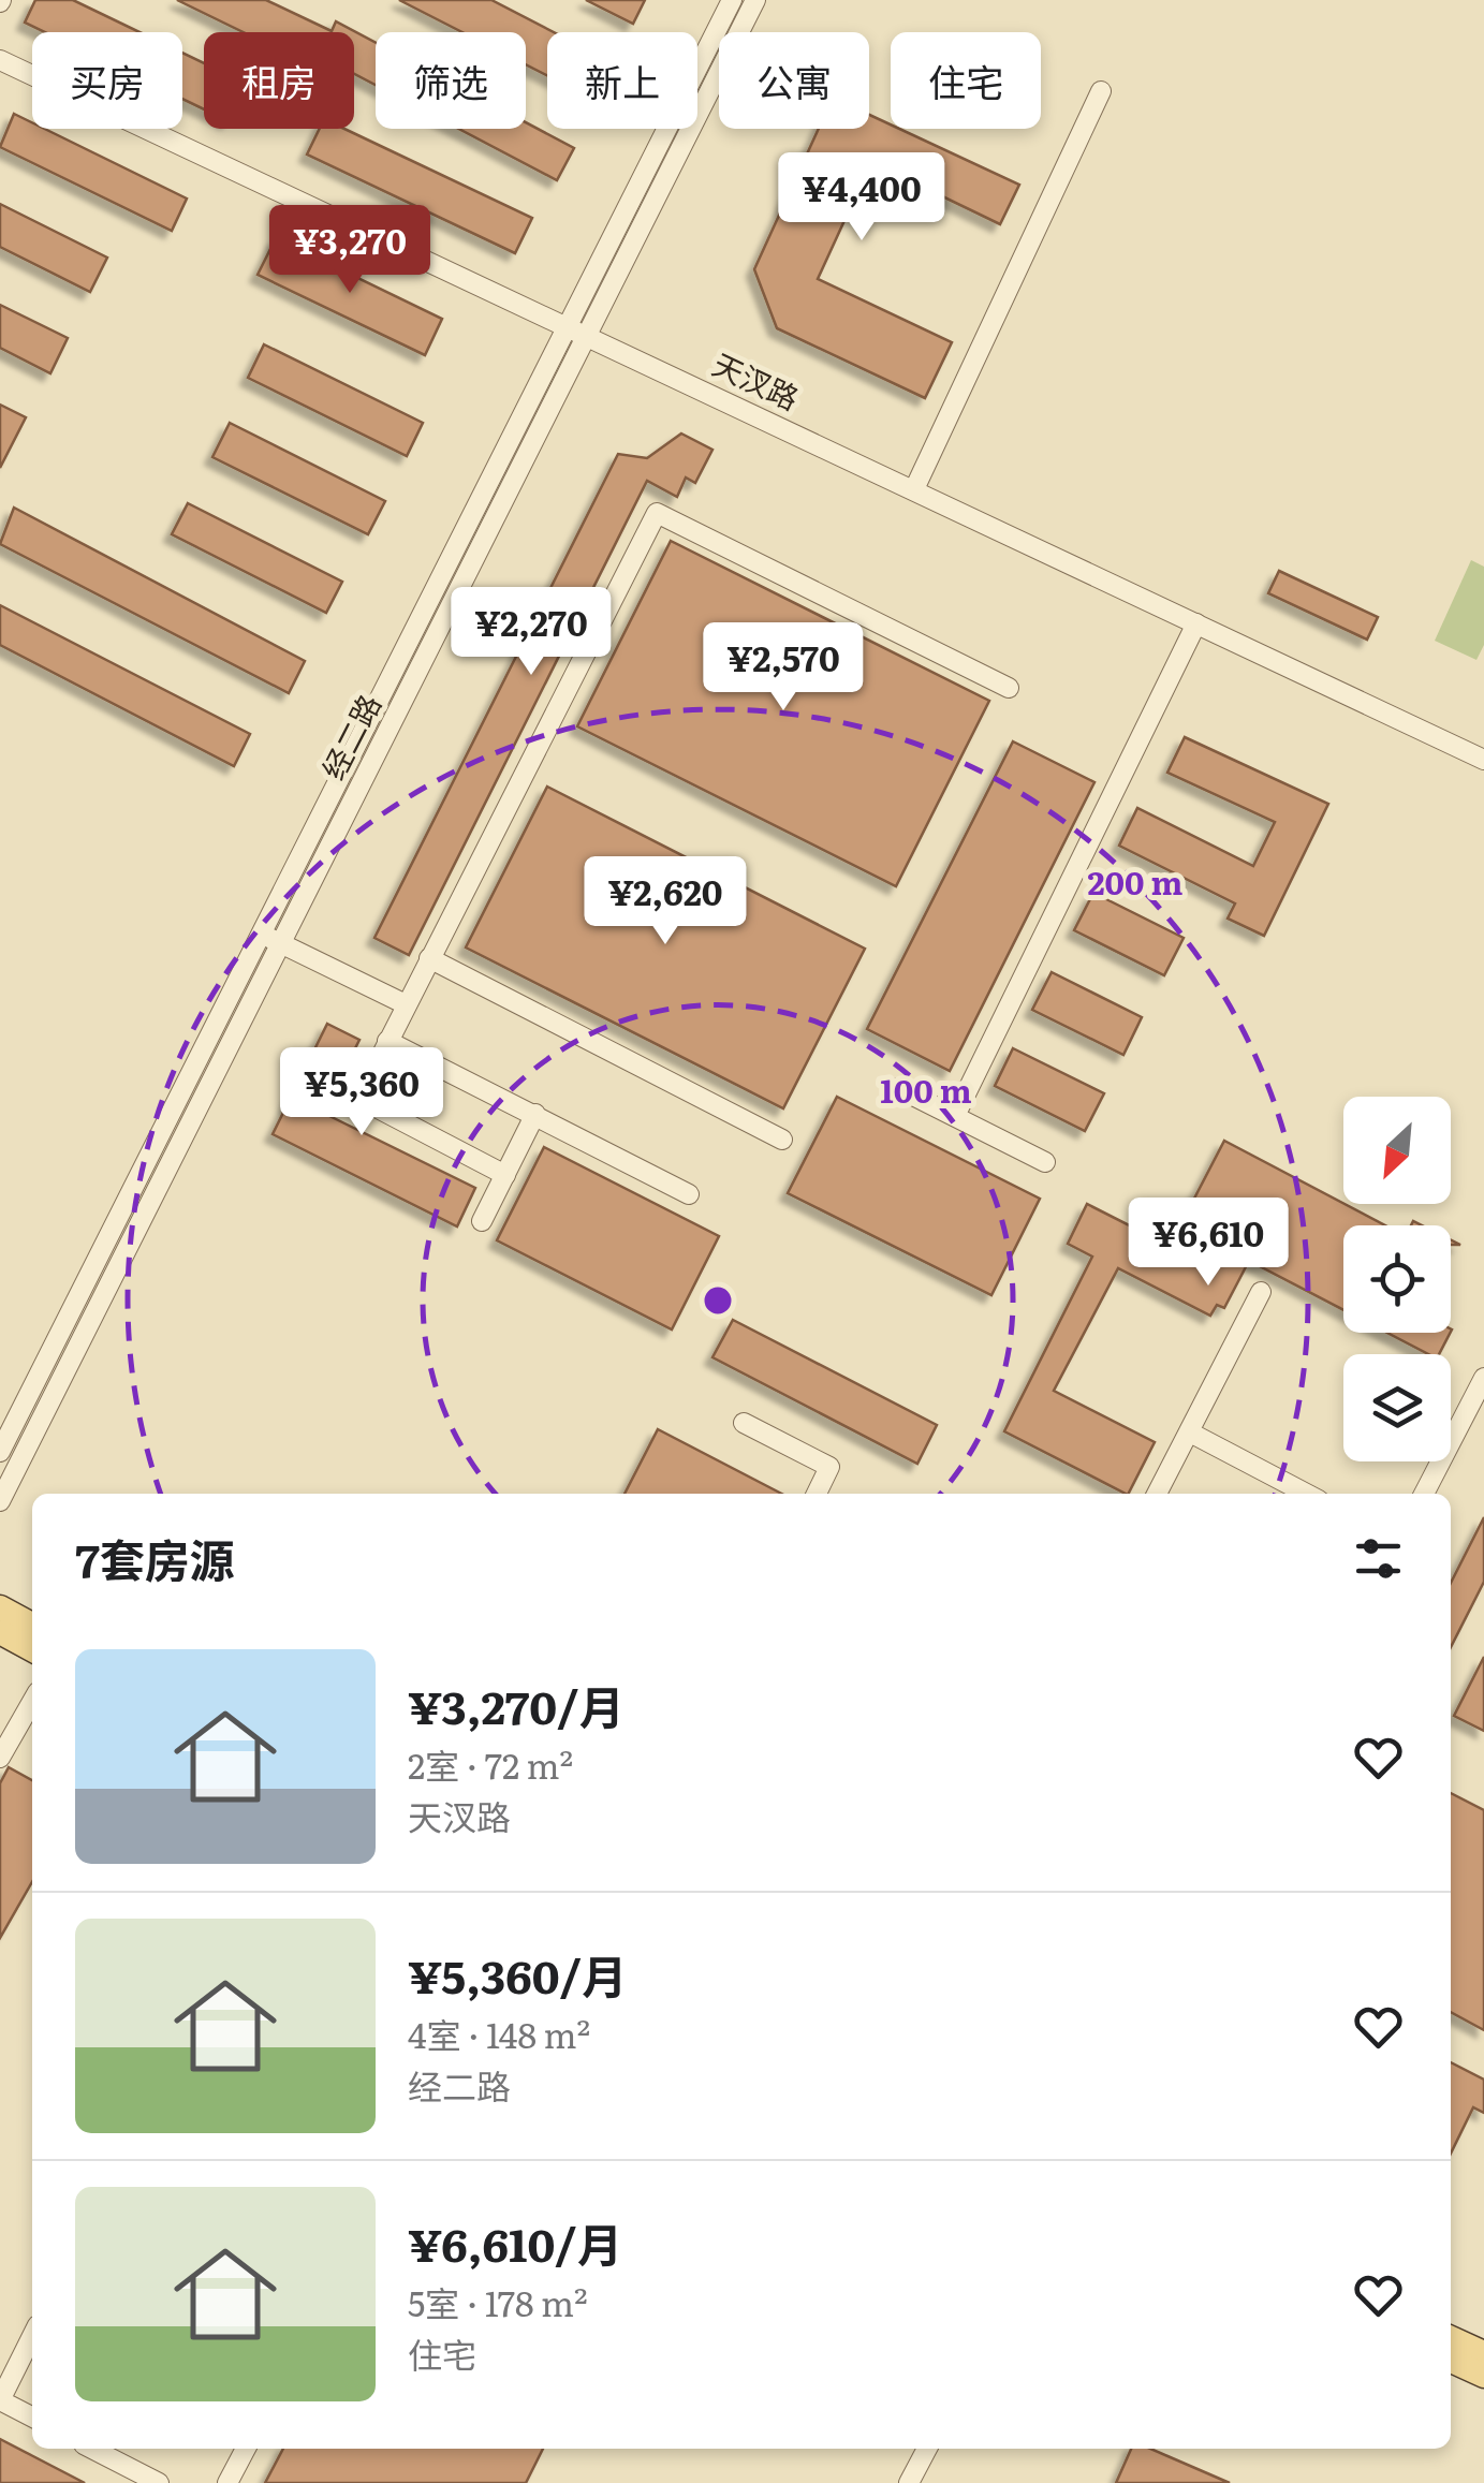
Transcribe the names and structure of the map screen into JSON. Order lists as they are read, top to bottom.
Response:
{
  "streets": {
    "street": ["天汊路", "经二路"]
  },
  "crossings": [
    ["天汊路", "经二路"]
  ],
  "north": "bottom left",
  "page": {
    "chip": [
      "买房",
      "租房",
      "筛选",
      "新上",
      "公寓",
      "住宅"
    ],
    "price": [
      "¥4,400",
      "¥3,270",
      "¥2,270",
      "¥2,570",
      "¥2,620",
      "¥5,360",
      "¥6,610"
    ],
    "heading": "7套房源",
    "list": [
      {
        "name": "¥3,270/月",
        "note": "2室 · 72 m² · 天汊路"
      },
      {
        "name": "¥5,360/月",
        "note": "4室 · 148 m² · 经二路"
      },
      {
        "name": "¥6,610/月",
        "note": "5室 · 178 m² · 住宅"
      }
    ]
  },
  "rings": ["200 m", "100 m"]
}
